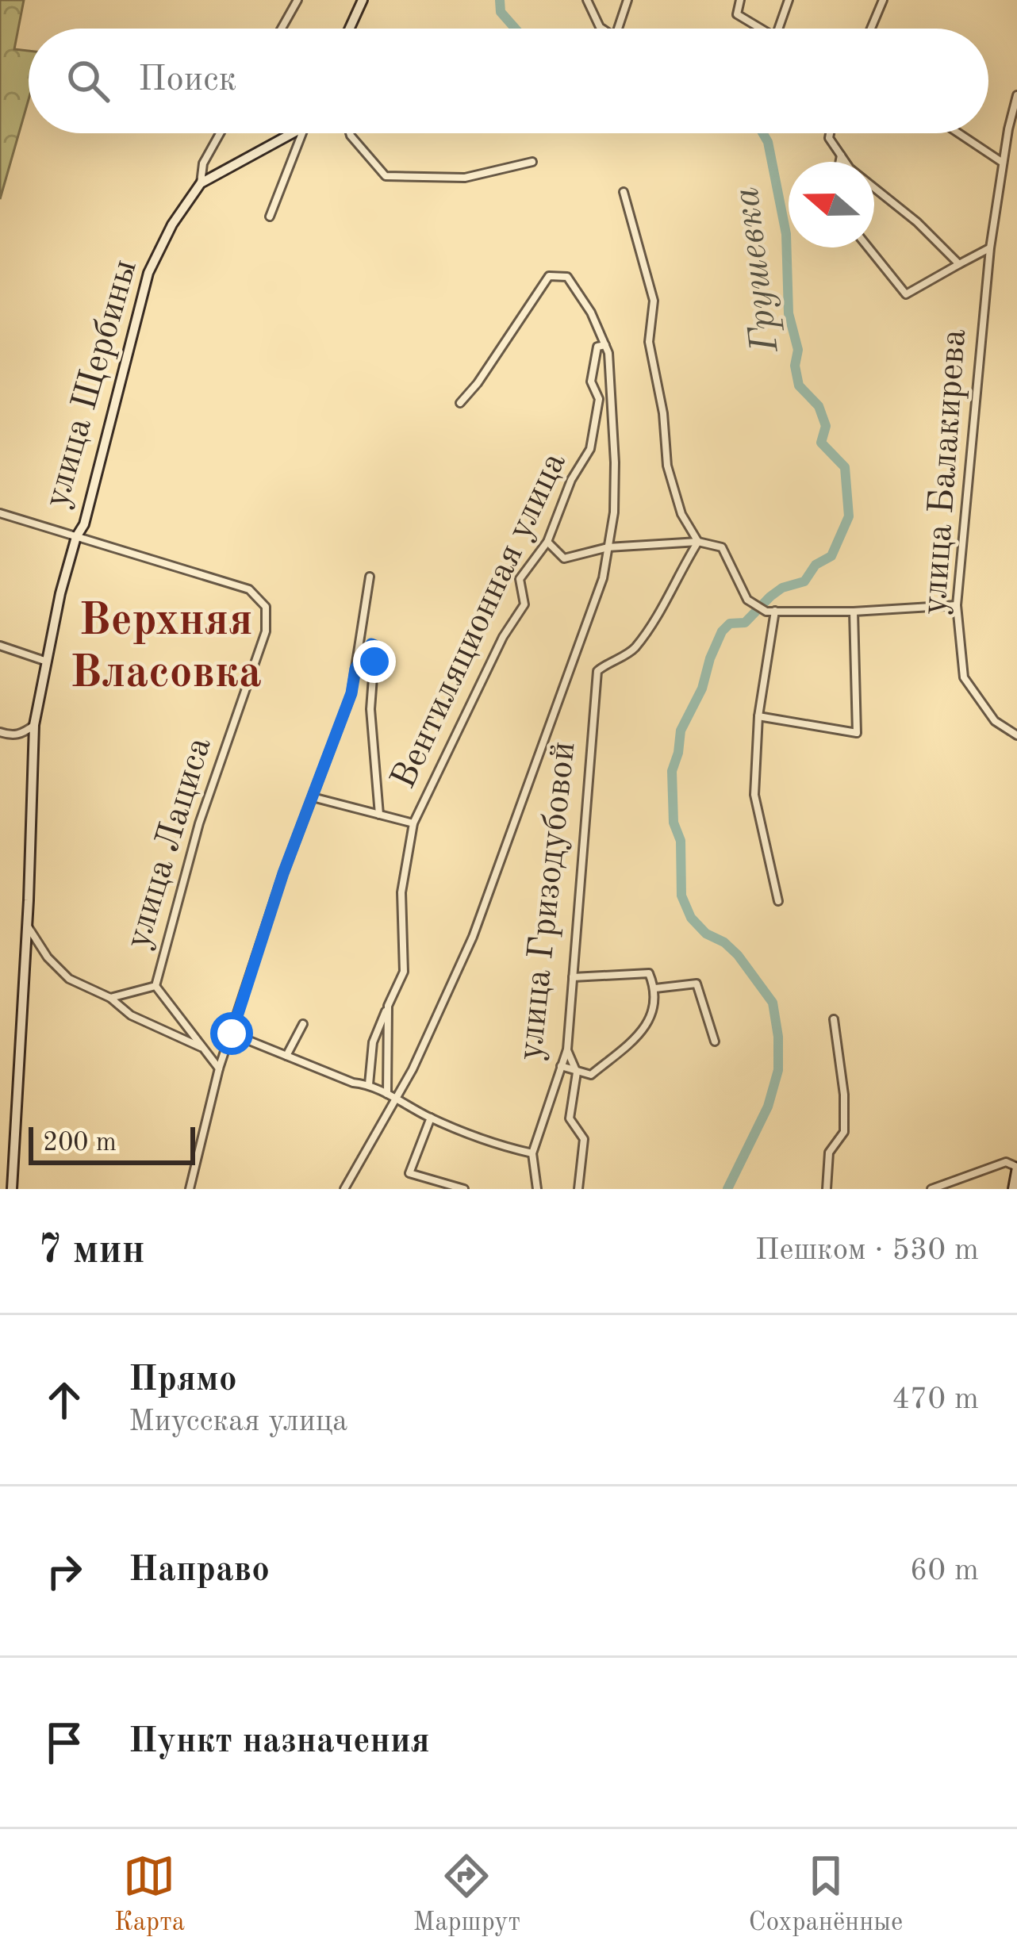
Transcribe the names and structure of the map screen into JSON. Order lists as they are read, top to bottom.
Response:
{
  "streets": {
    "street": [
      "улица Щербины",
      "улица Балакирева",
      "Вентиляционная улица",
      "улица Лациса",
      "улица Гризодубовой"
    ]
  },
  "crossings": [
    ["улица Щербины", "улица Лациса"]
  ],
  "districts": ["Верхняя Власовка"],
  "water": ["Грушевка"],
  "scale_bar": "200 m",
  "north": "left",
  "page": {
    "search": "Поиск",
    "scale": "200 m",
    "heading": ["7 мин", "Пешком · 530 m"],
    "list": [
      ["Прямо", "Миусская улица", "470 m"],
      ["Направо", "60 m"],
      "Пункт назначения"
    ],
    "nav": ["Карта", "Маршрут", "Сохранённые"]
  }
}
